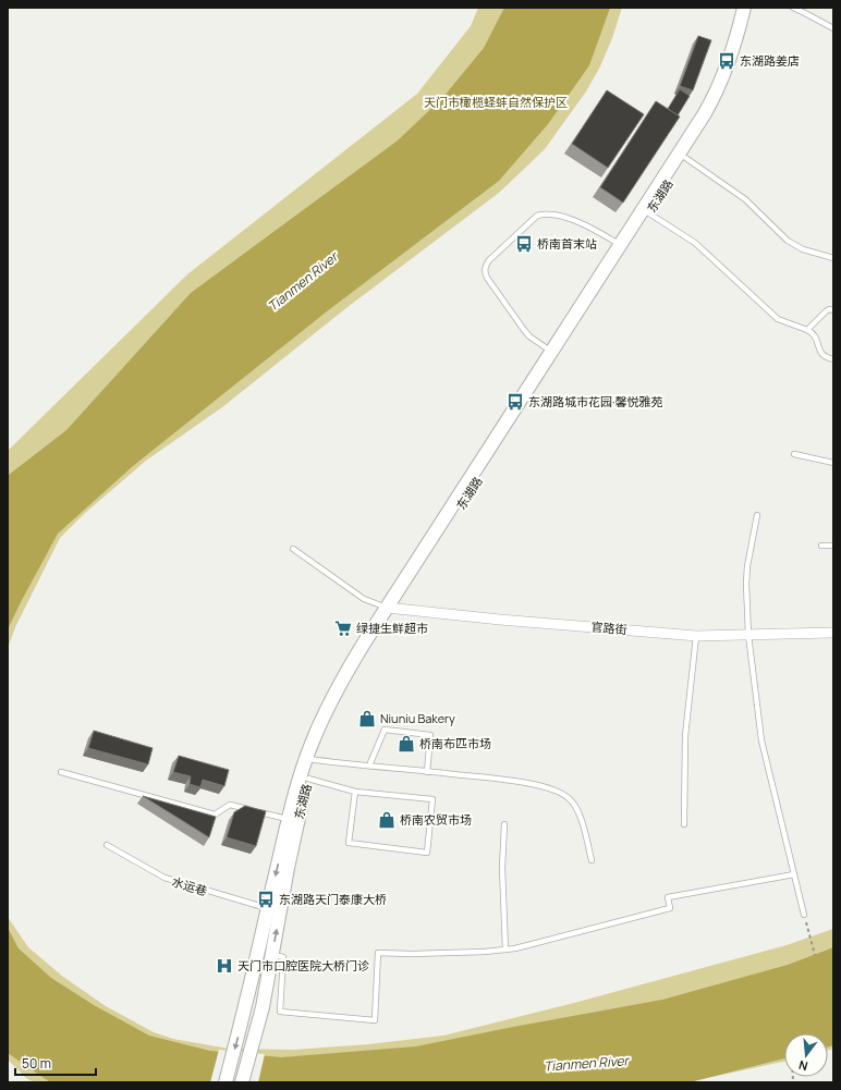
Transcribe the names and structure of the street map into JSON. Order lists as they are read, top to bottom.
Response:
{
  "streets": {
    "main road": ["东湖路"],
    "street": ["官路街"],
    "lane": ["水运巷"]
  },
  "crossings": [
    ["东湖路", "官路街"],
    ["东湖路", "水运巷"]
  ],
  "water": ["Tianmen River"],
  "parks": ["天门市橄榄蛏蚌自然保护区"],
  "places": {
    "bus stop": [
      "东湖路姜店",
      "桥南首末站",
      "东湖路城市花园·馨悦雅苑",
      "东湖路天门泰康大桥"
    ],
    "supermarket": ["绿捷生鲜超市"],
    "shop": ["Niuniu Bakery", "桥南布匹市场", "桥南农贸市场"],
    "hospital": ["天门市口腔医院大桥门诊"]
  },
  "scale_bar": "50 m",
  "north": "bottom"
}
